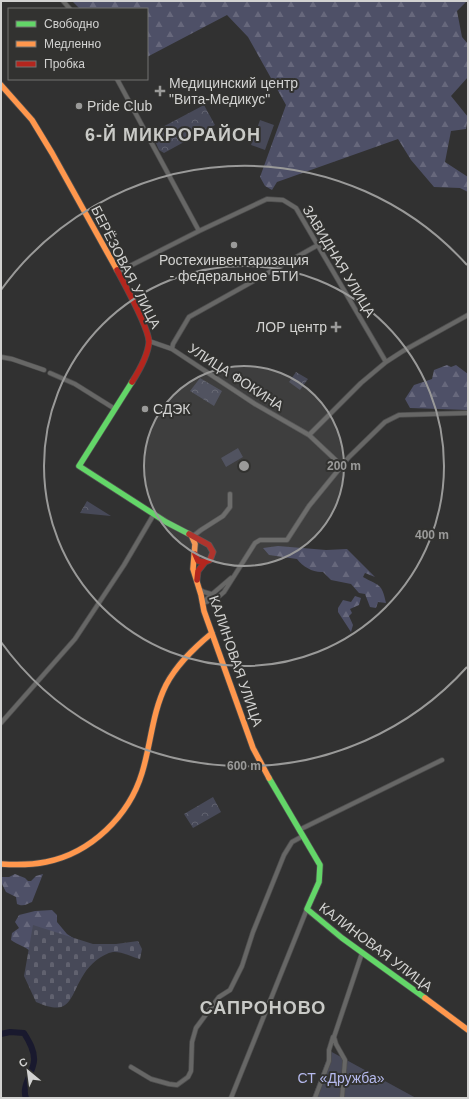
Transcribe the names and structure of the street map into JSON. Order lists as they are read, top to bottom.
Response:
{
  "streets": {
    "street": [
      "ЗАВИДНАЯ УЛИЦА",
      "БЕРЁЗОВАЯ УЛИЦА",
      "УЛИЦА ФОКИНА",
      "КАЛИНОВАЯ УЛИЦА"
    ]
  },
  "crossings": [
    ["ЗАВИДНАЯ УЛИЦА", "БЕРЁЗОВАЯ УЛИЦА"],
    ["БЕРЁЗОВАЯ УЛИЦА", "УЛИЦА ФОКИНА"]
  ],
  "districts": ["6-Й МИКРОРАЙОН", "САПРОНОВО"],
  "parks": ["СТ «Дружба»"],
  "places": {
    "health": ["Медицинский центр \"Вита-Медикус\"", "ЛОР центр"],
    "other": ["Pride Club", "Ростехинвентаризация - федеральное БТИ", "СДЭК"]
  },
  "legend": ["Свободно", "Медленно", "Пробка"],
  "north": "top left",
  "rings": ["200 m", "400 m", "600 m"]
}
